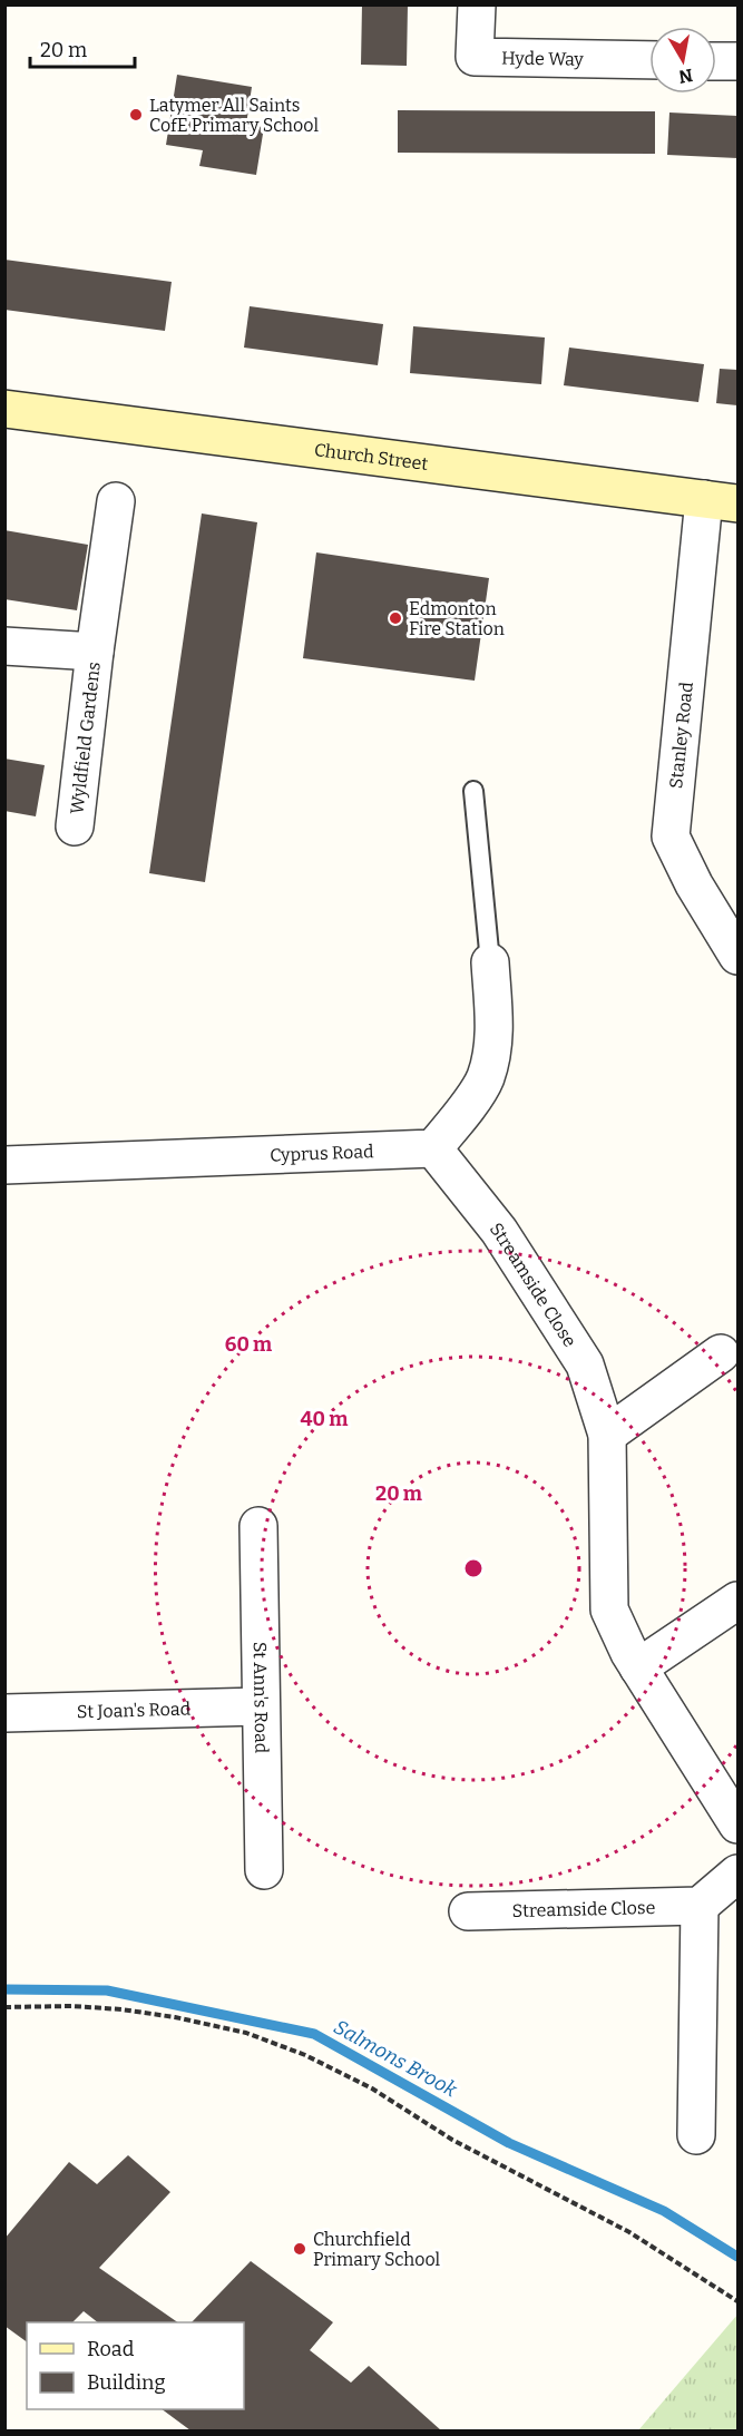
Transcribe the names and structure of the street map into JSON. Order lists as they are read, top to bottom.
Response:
{
  "streets": {
    "main road": ["Church Street"],
    "street": [
      "Hyde Way",
      "Stanley Road",
      "Wyldfield Gardens",
      "Cyprus Road",
      "Streamside Close",
      "St Ann's Road",
      "St Joan's Road"
    ]
  },
  "crossings": [
    ["Church Street", "Stanley Road"],
    ["Cyprus Road", "Streamside Close"],
    ["St Ann's Road", "St Joan's Road"]
  ],
  "water": ["Salmons Brook"],
  "places": ["Latymer All Saints CofE Primary School", "Edmonton Fire Station", "Churchfield Primary School"],
  "legend": ["Road", "Building"],
  "scale_bar": "20 m",
  "north": "bottom",
  "rings": ["60 m", "40 m", "20 m"]
}
